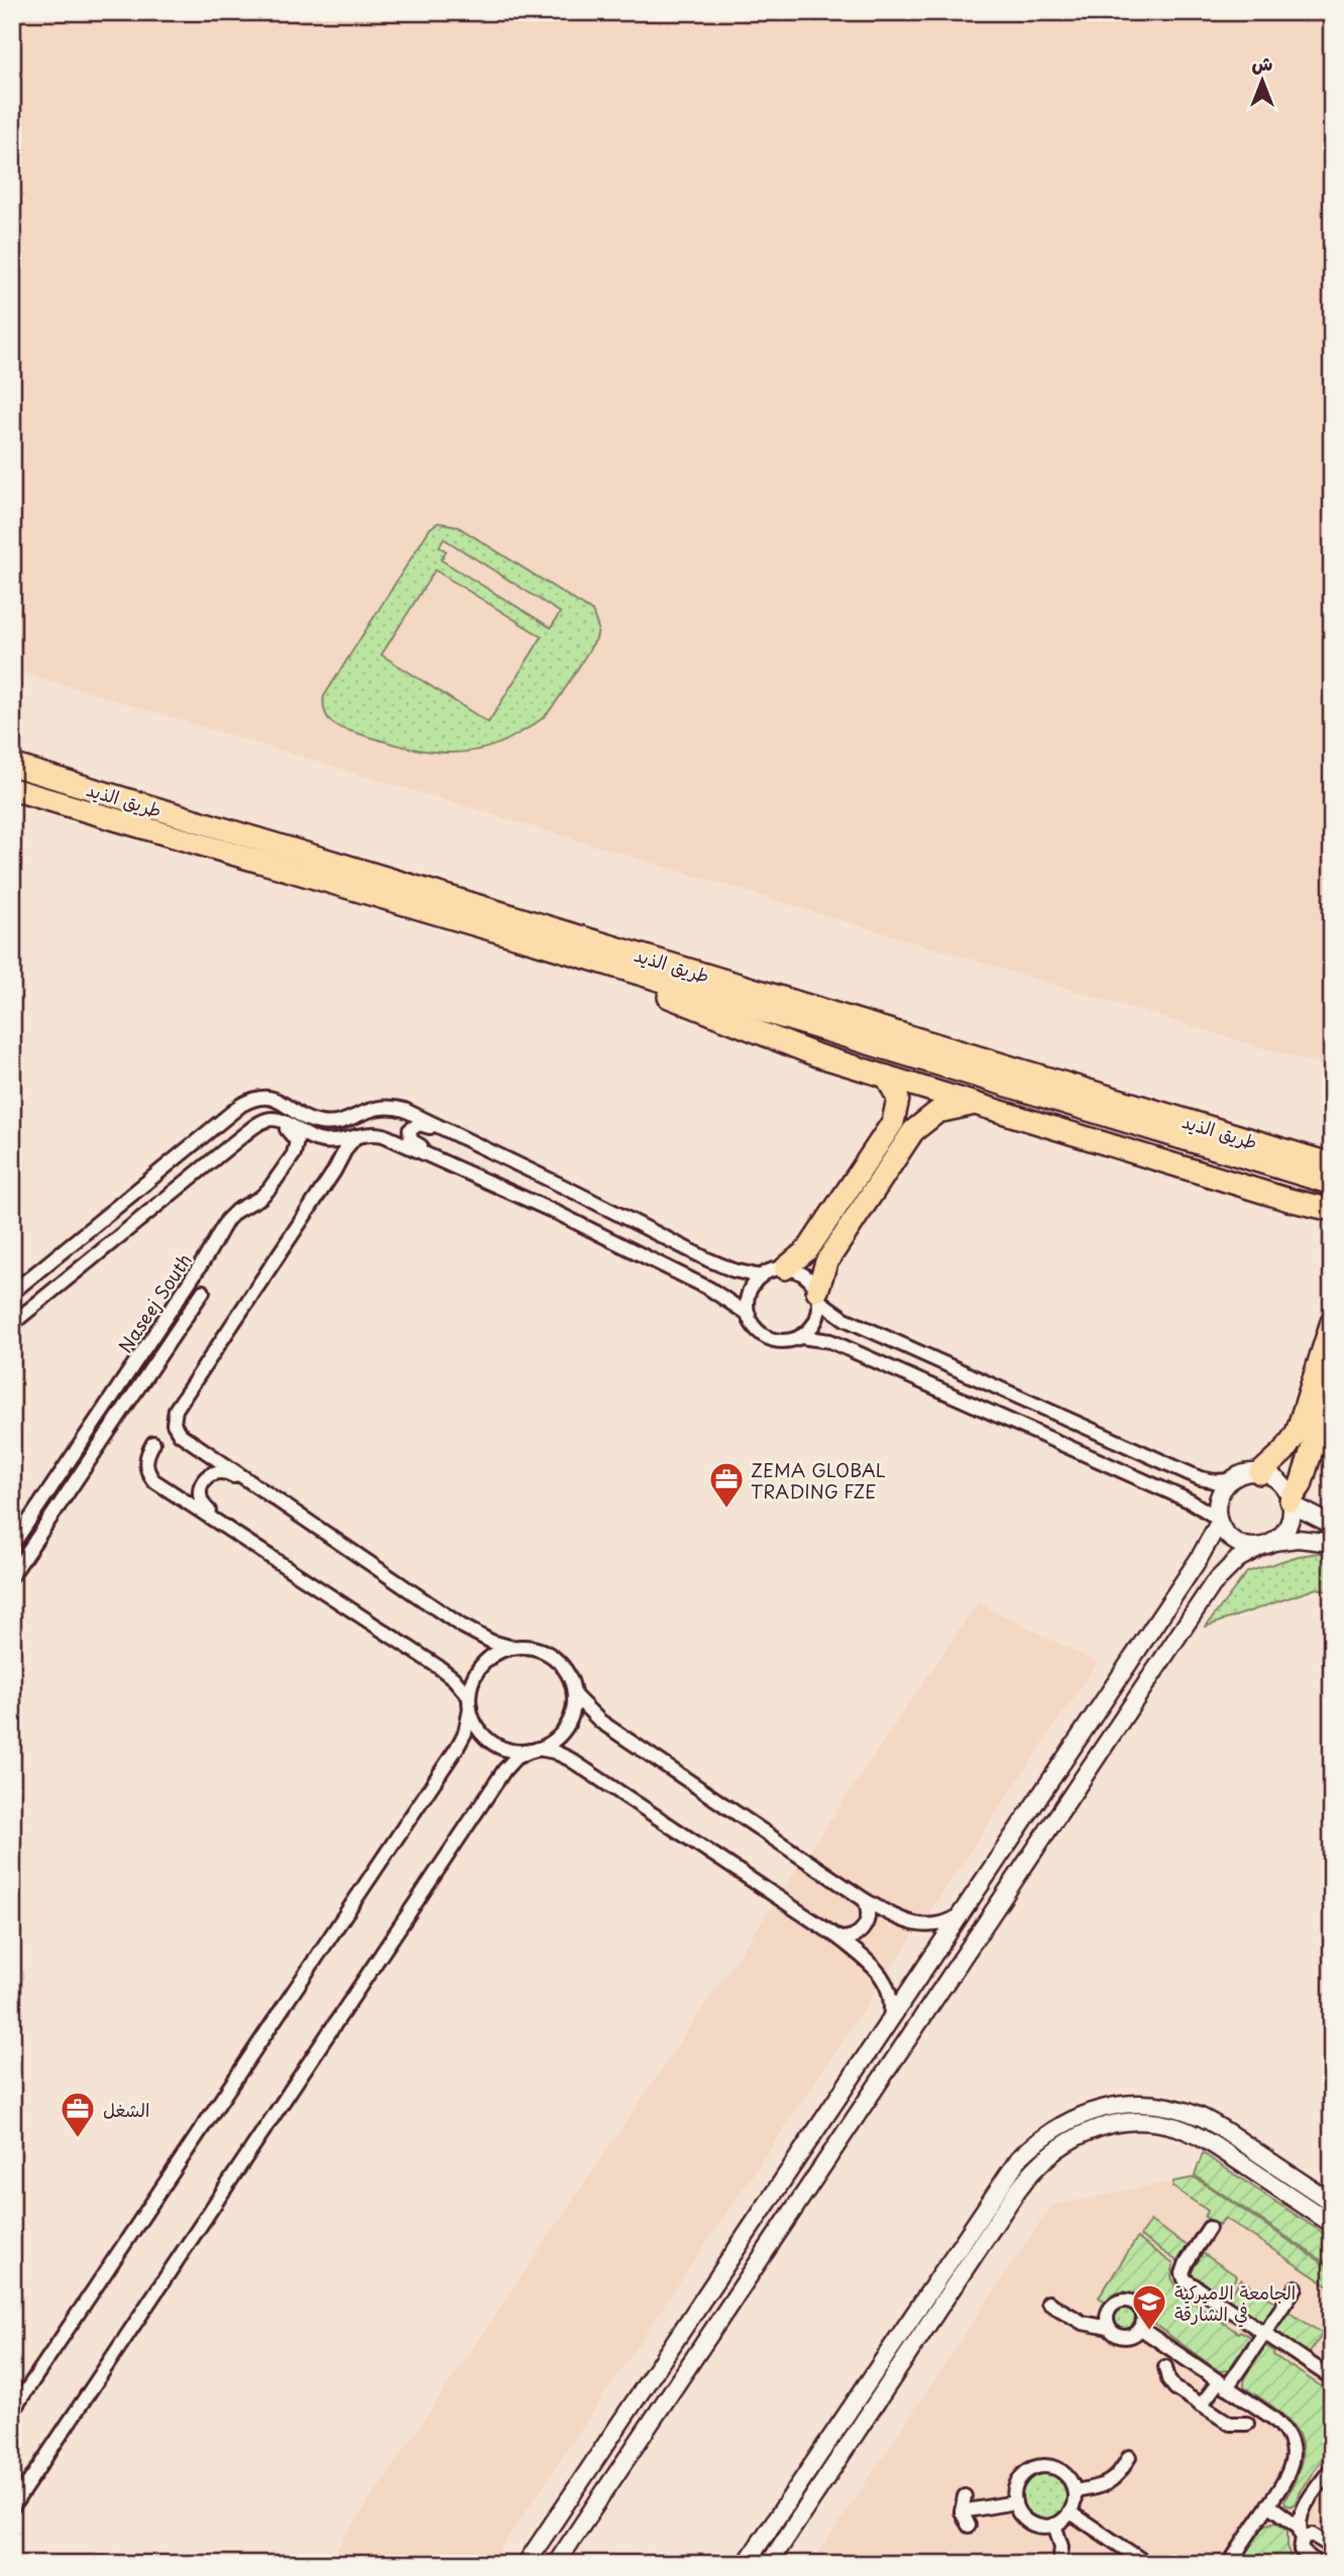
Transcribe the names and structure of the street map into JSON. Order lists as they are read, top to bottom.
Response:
{
  "streets": {
    "highway": ["طريق الذيد"],
    "street": ["Naseej South"]
  },
  "places": {
    "office": ["ZEMA GLOBAL TRADING FZE", "الشغل"],
    "school or university": ["الجامعة الاميركية في الشارقة"]
  },
  "north": "top"
}
